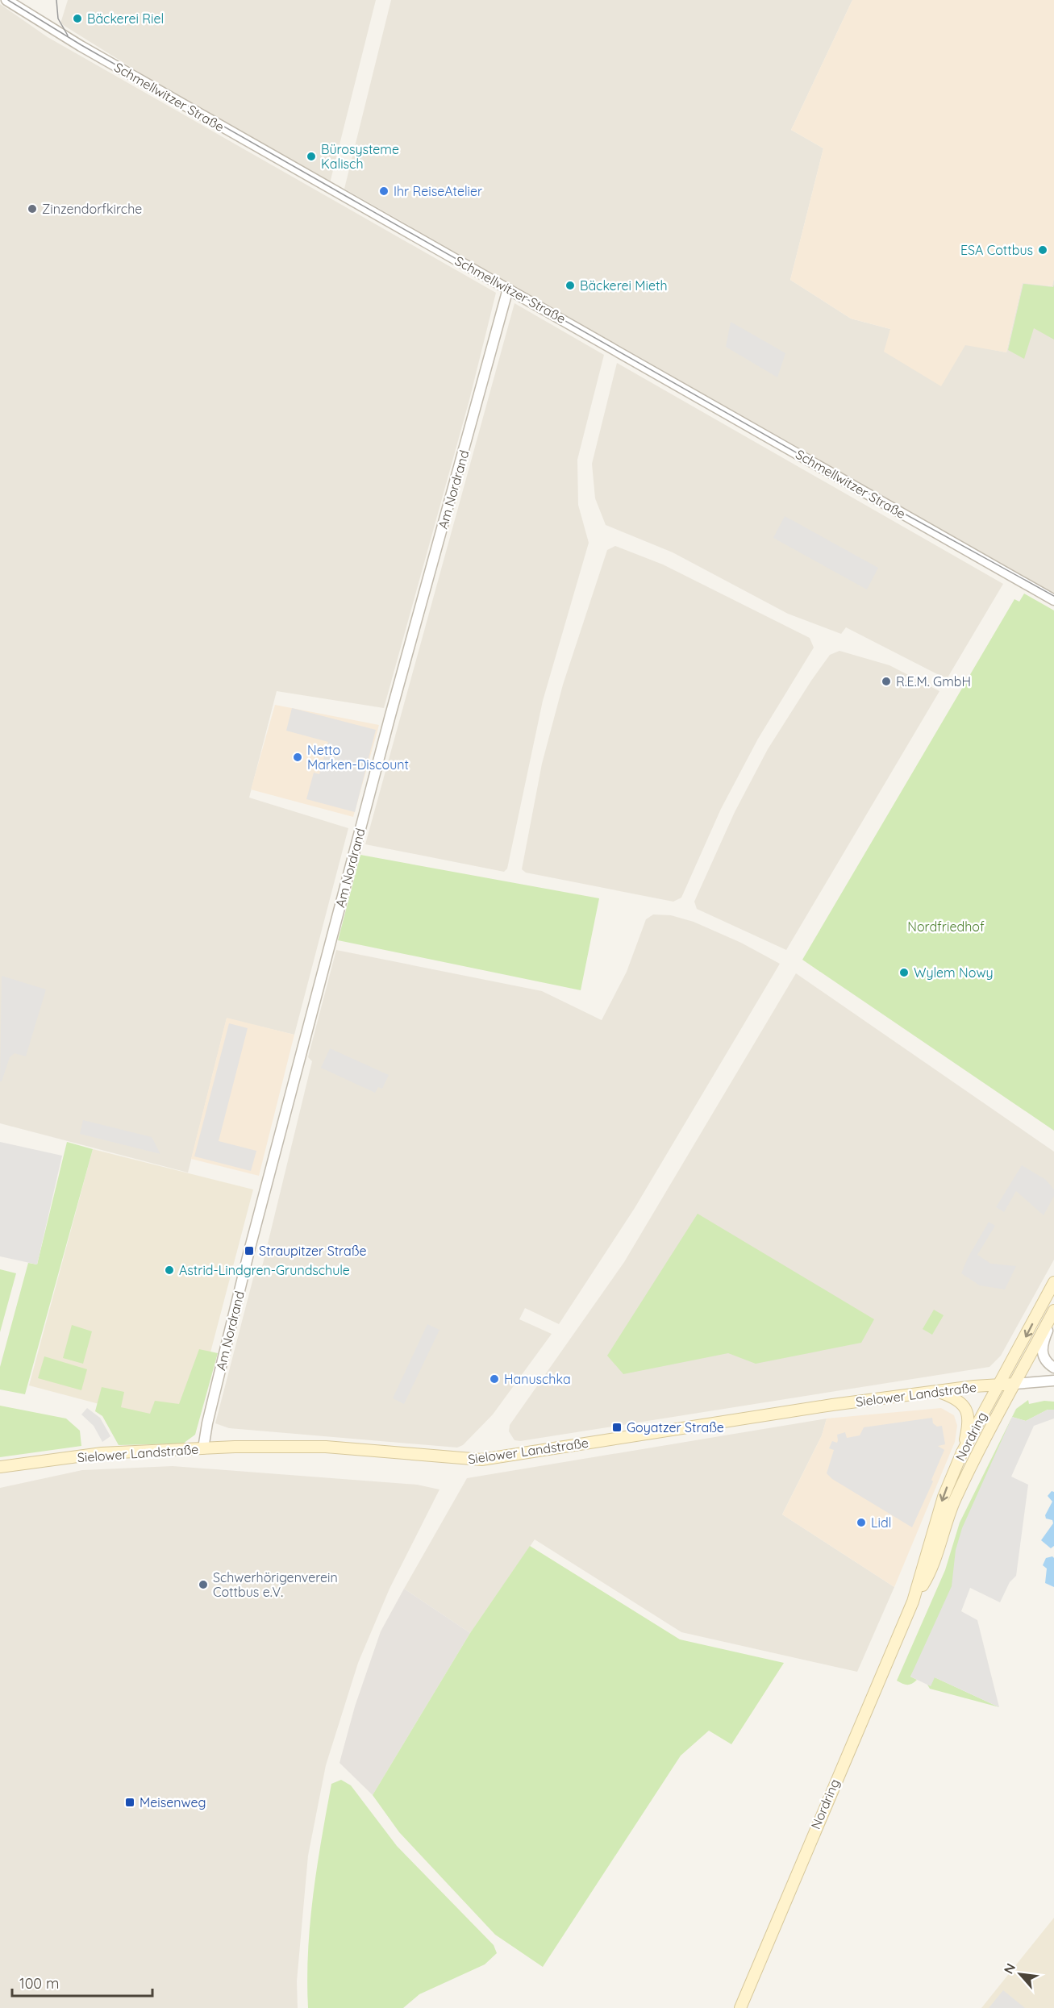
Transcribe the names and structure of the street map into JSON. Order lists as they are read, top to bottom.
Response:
{
  "streets": {
    "main road": ["Sielower Landstraße", "Nordring"],
    "street": ["Schmellwitzer Straße", "Am Nordrand"]
  },
  "crossings": [
    ["Schmellwitzer Straße", "Am Nordrand"],
    ["Am Nordrand", "Sielower Landstraße"],
    ["Sielower Landstraße", "Nordring"]
  ],
  "parks": ["Nordfriedhof"],
  "places": {
    "other": [
      "Bäckerei Riel",
      "Bürosysteme Kalisch",
      "Ihr ReiseAtelier",
      "Zinzendorfkirche",
      "ESA Cottbus",
      "Bäckerei Mieth",
      "R.E.M. GmbH",
      "Netto Marken-Discount",
      "Wylem Nowy",
      "Astrid-Lindgren-Grundschule",
      "Hanuschka",
      "Lidl",
      "Schwerhörigenverein Cottbus e.V."
    ],
    "transit": ["Straupitzer Straße", "Goyatzer Straße", "Meisenweg"]
  },
  "scale_bar": "100 m",
  "north": "top left"
}
